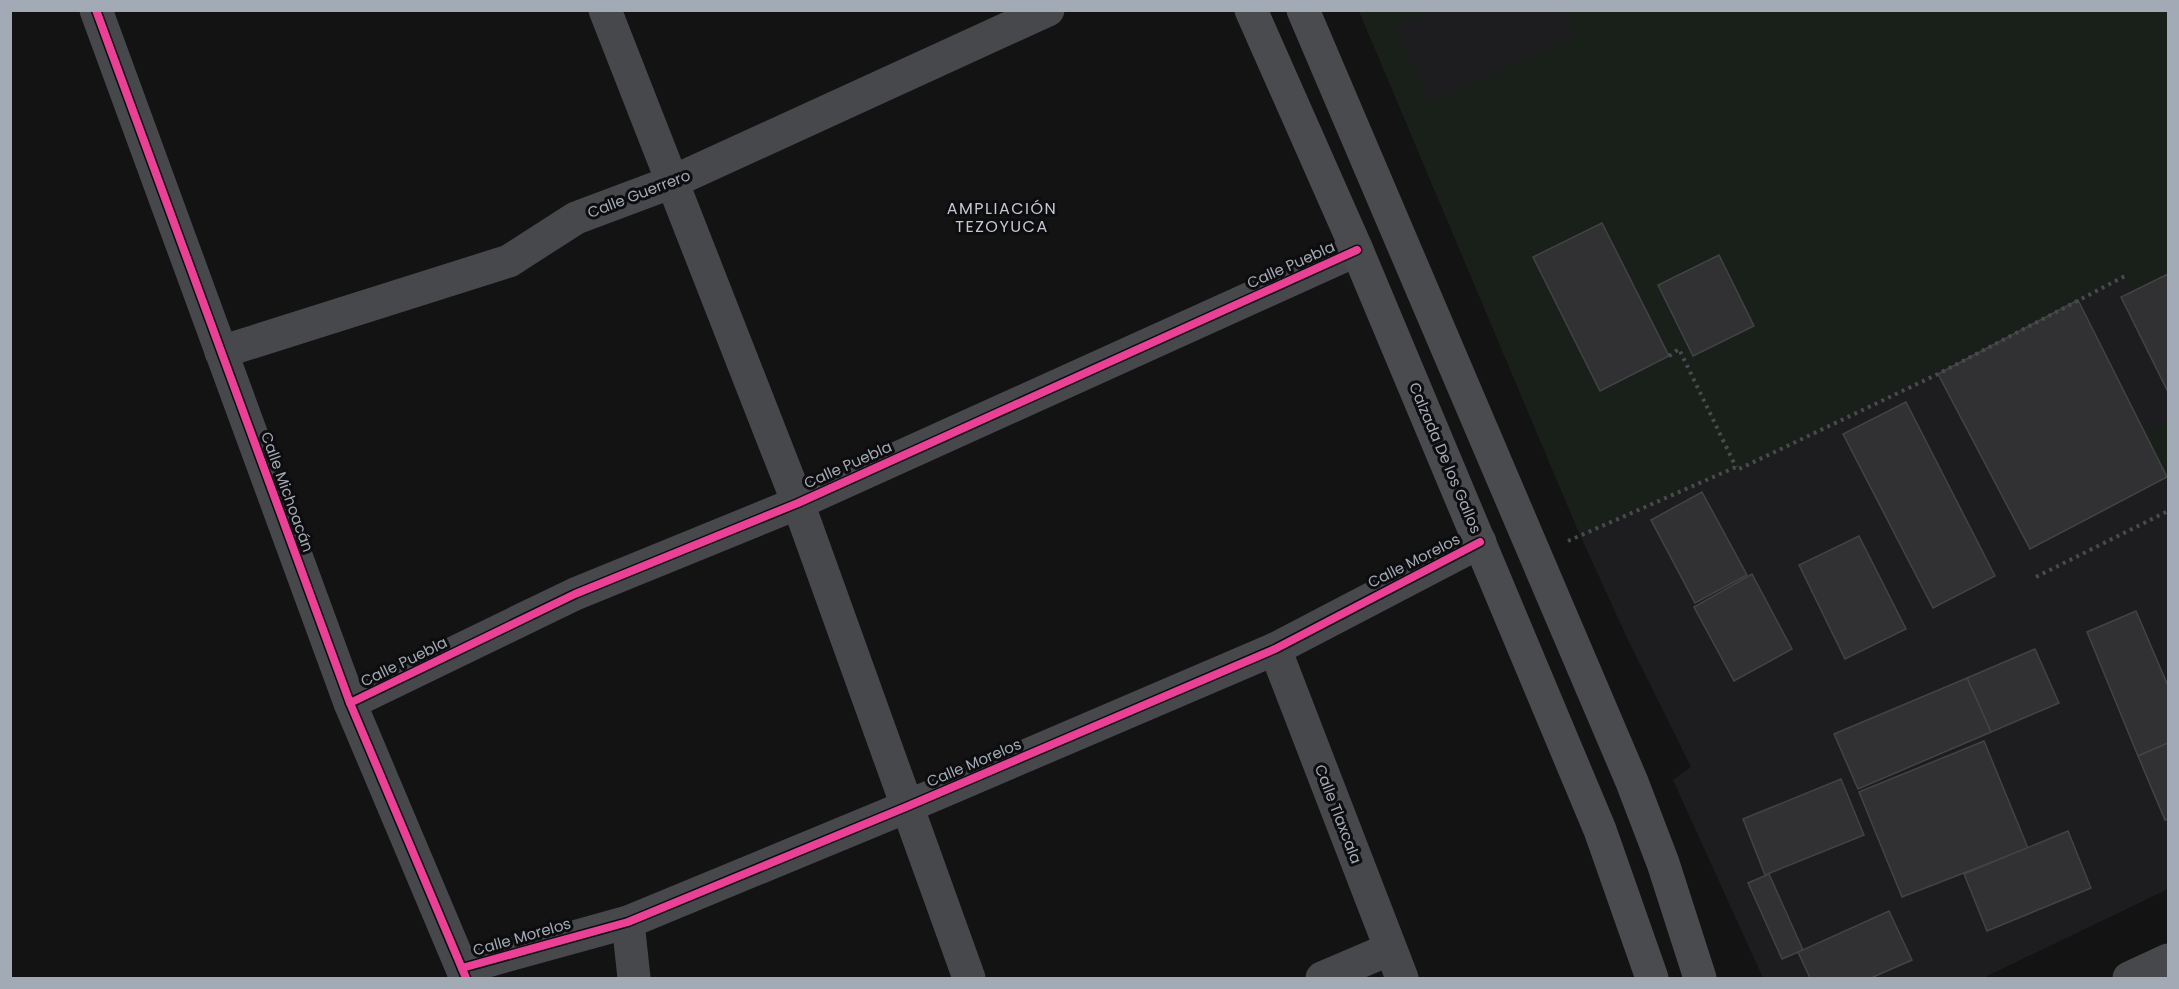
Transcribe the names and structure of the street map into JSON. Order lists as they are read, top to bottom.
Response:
{
  "streets": {
    "main road": ["Calzada De los Gallos"],
    "street": [
      "Calle Guerrero",
      "Calle Puebla",
      "Calle Michoacán",
      "Calle Morelos",
      "Calle Tlaxcala"
    ]
  },
  "crossings": [
    ["Calle Guerrero", "Calle Michoacán"],
    ["Calle Puebla", "Calzada De los Gallos"],
    ["Calle Puebla", "Calle Michoacán"],
    ["Calzada De los Gallos", "Calle Morelos"],
    ["Calle Michoacán", "Calle Morelos"],
    ["Calle Morelos", "Calle Tlaxcala"]
  ],
  "districts": ["AMPLIACIÓN TEZOYUCA"]
}
